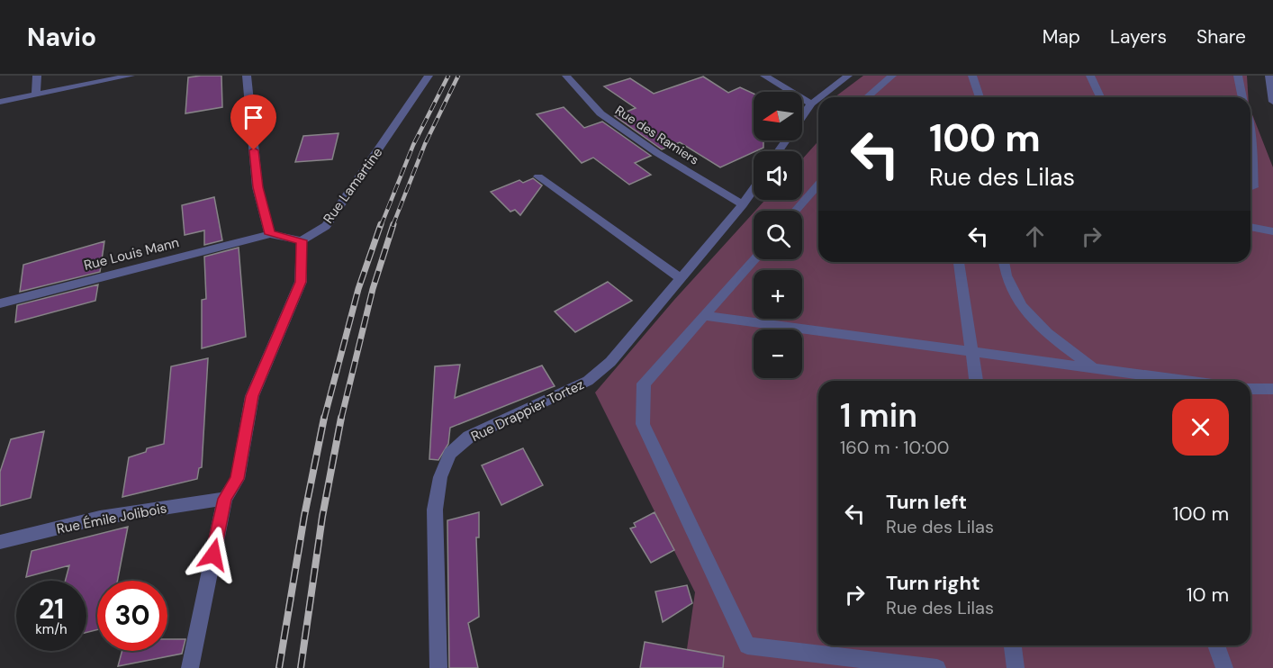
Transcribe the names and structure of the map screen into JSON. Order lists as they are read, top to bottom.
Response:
{
  "streets": {
    "street": [
      "Rue des Ramiers",
      "Rue Lamartine",
      "Rue Louis Mann",
      "Rue Drappier Tortez",
      "Rue Émile Jolibois"
    ]
  },
  "crossings": [
    ["Rue des Ramiers", "Rue Drappier Tortez"]
  ],
  "north": "left",
  "page": {
    "header": "Navio",
    "nav": ["Map", "Layers", "Share"],
    "map_buttons": ["+", "−"],
    "turn": ["100 m", "Rue des Lilas"],
    "heading": ["1 min", "160 m · 10:00"],
    "list": [
      {
        "name": "Turn left",
        "note": "Rue des Lilas",
        "value": "100 m"
      },
      {
        "name": "Turn right",
        "note": "Rue des Lilas",
        "value": "10 m"
      }
    ],
    "speed": "21 km/h",
    "limit": "30"
  }
}
